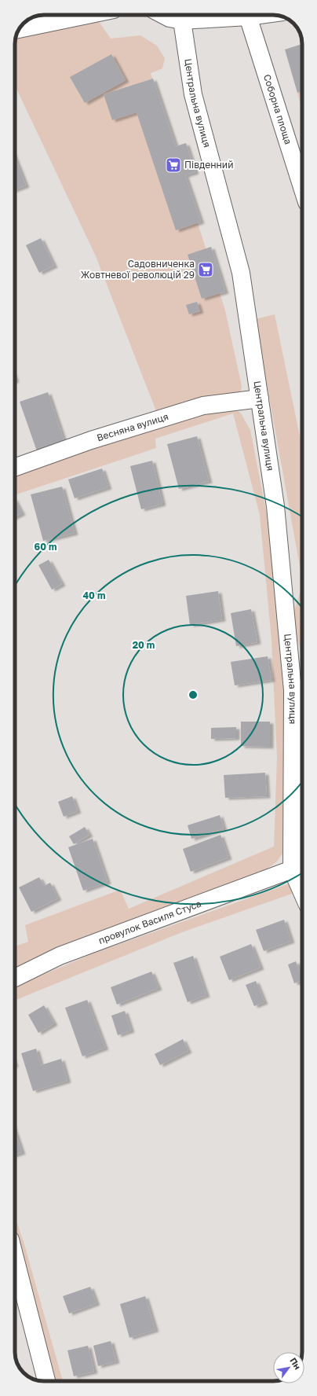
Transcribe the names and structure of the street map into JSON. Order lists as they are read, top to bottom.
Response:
{
  "streets": {
    "street": [
      "Центральна вулиця",
      "Соборна площа",
      "Весняна вулиця",
      "провулок Василя Стуса"
    ]
  },
  "crossings": [
    ["Центральна вулиця", "Весняна вулиця"],
    ["Центральна вулиця", "провулок Василя Стуса"]
  ],
  "places": {
    "supermarket": ["Південний", "Садовниченка Жовтневої революцій 29"]
  },
  "north": "top right",
  "rings": ["60 m", "40 m", "20 m"]
}
